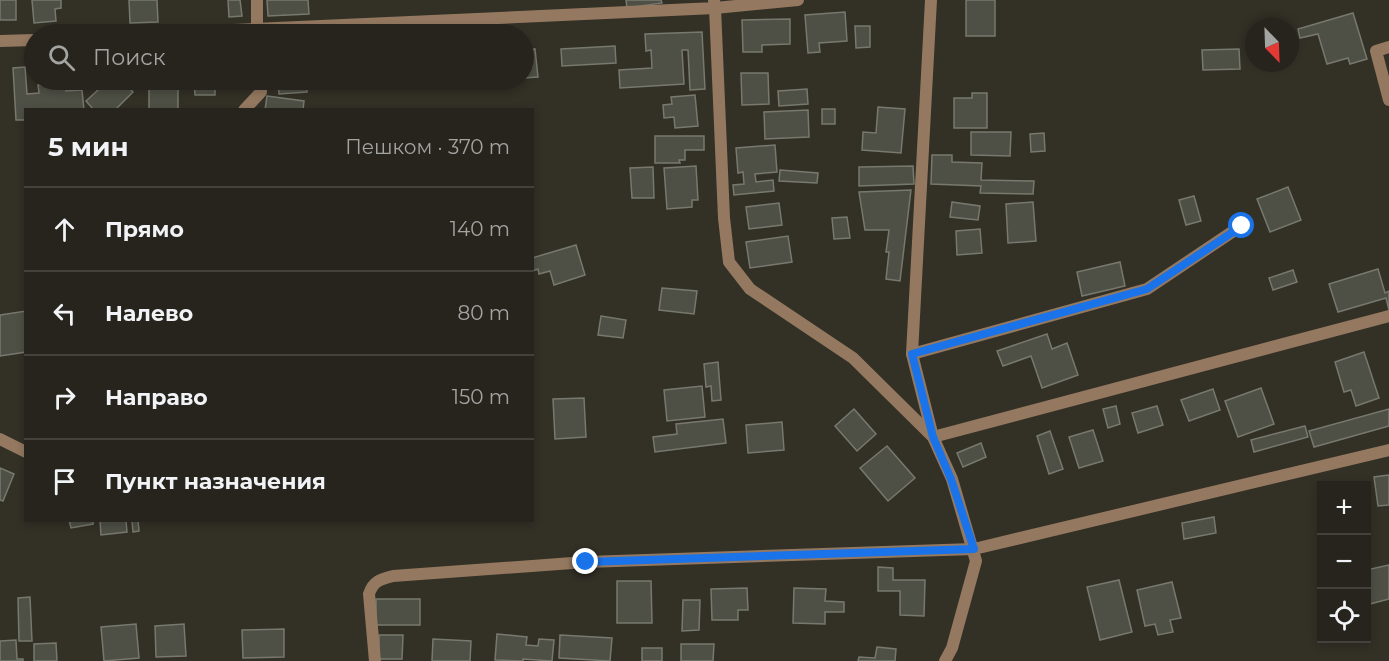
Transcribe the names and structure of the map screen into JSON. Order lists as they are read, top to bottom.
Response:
{
  "north": "bottom right",
  "page": {
    "search": "Поиск",
    "heading": ["5 мин", "Пешком · 370 m"],
    "list": [
      ["Прямо", "140 m"],
      ["Налево", "80 m"],
      ["Направо", "150 m"],
      "Пункт назначения"
    ],
    "map_buttons": ["+", "−"]
  }
}
